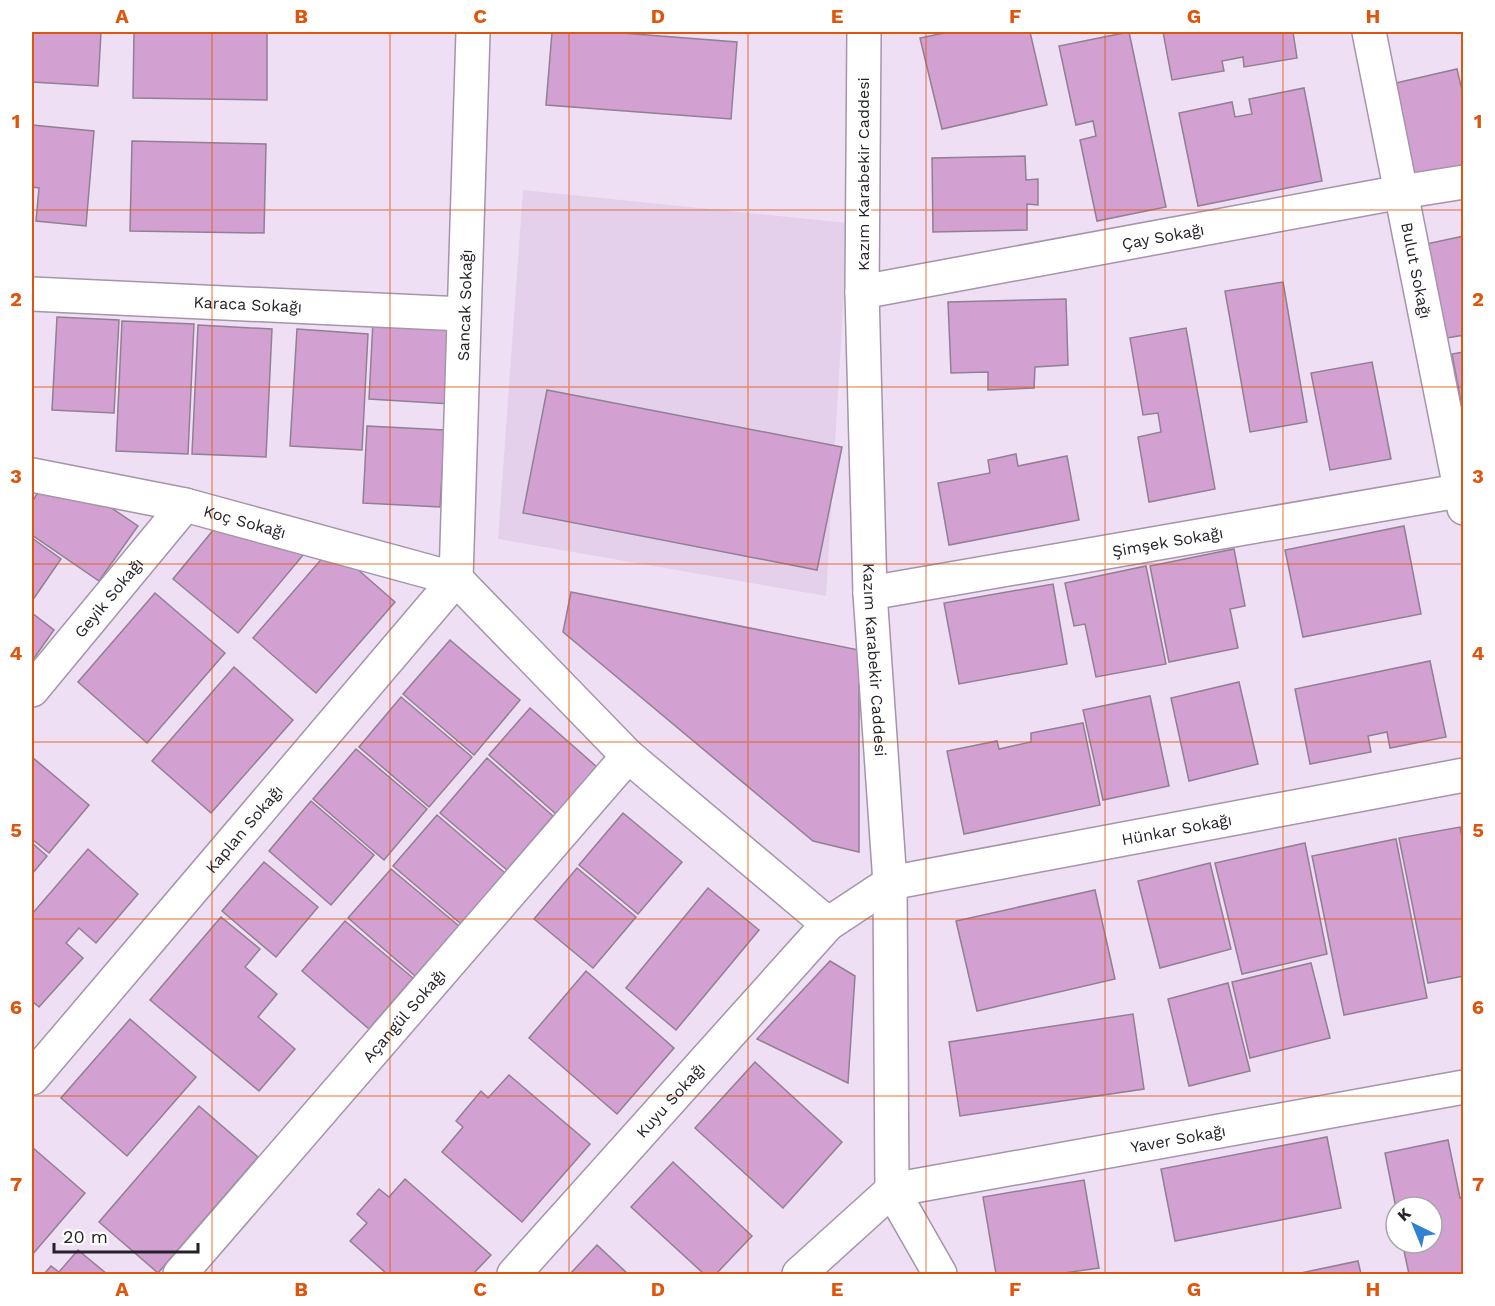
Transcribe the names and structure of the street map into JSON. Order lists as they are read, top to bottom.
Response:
{
  "streets": {
    "street": [
      "Kazım Karabekir Caddesi",
      "Çay Sokağı",
      "Bulut Sokağı",
      "Karaca Sokağı",
      "Sancak Sokağı",
      "Koç Sokağı",
      "Şimşek Sokağı",
      "Geyik Sokağı",
      "Kaplan Sokağı",
      "Hünkar Sokağı",
      "Açangül Sokağı",
      "Kuyu Sokağı",
      "Yaver Sokağı"
    ]
  },
  "crossings": [
    ["Kazım Karabekir Caddesi", "Çay Sokağı"],
    ["Kazım Karabekir Caddesi", "Şimşek Sokağı"],
    ["Kazım Karabekir Caddesi", "Hünkar Sokağı"],
    ["Kazım Karabekir Caddesi", "Kuyu Sokağı"],
    ["Kazım Karabekir Caddesi", "Yaver Sokağı"],
    ["Çay Sokağı", "Bulut Sokağı"],
    ["Bulut Sokağı", "Şimşek Sokağı"],
    ["Karaca Sokağı", "Sancak Sokağı"],
    ["Sancak Sokağı", "Koç Sokağı"],
    ["Sancak Sokağı", "Kaplan Sokağı"],
    ["Koç Sokağı", "Geyik Sokağı"],
    ["Koç Sokağı", "Kaplan Sokağı"],
    ["Hünkar Sokağı", "Kuyu Sokağı"]
  ],
  "scale_bar": "20 m",
  "north": "top left",
  "grid": {
    "columns": [
      "A",
      "B",
      "C",
      "D",
      "E",
      "F",
      "G",
      "H"
    ],
    "rows": [
      "1",
      "2",
      "3",
      "4",
      "5",
      "6",
      "7"
    ]
  }
}
